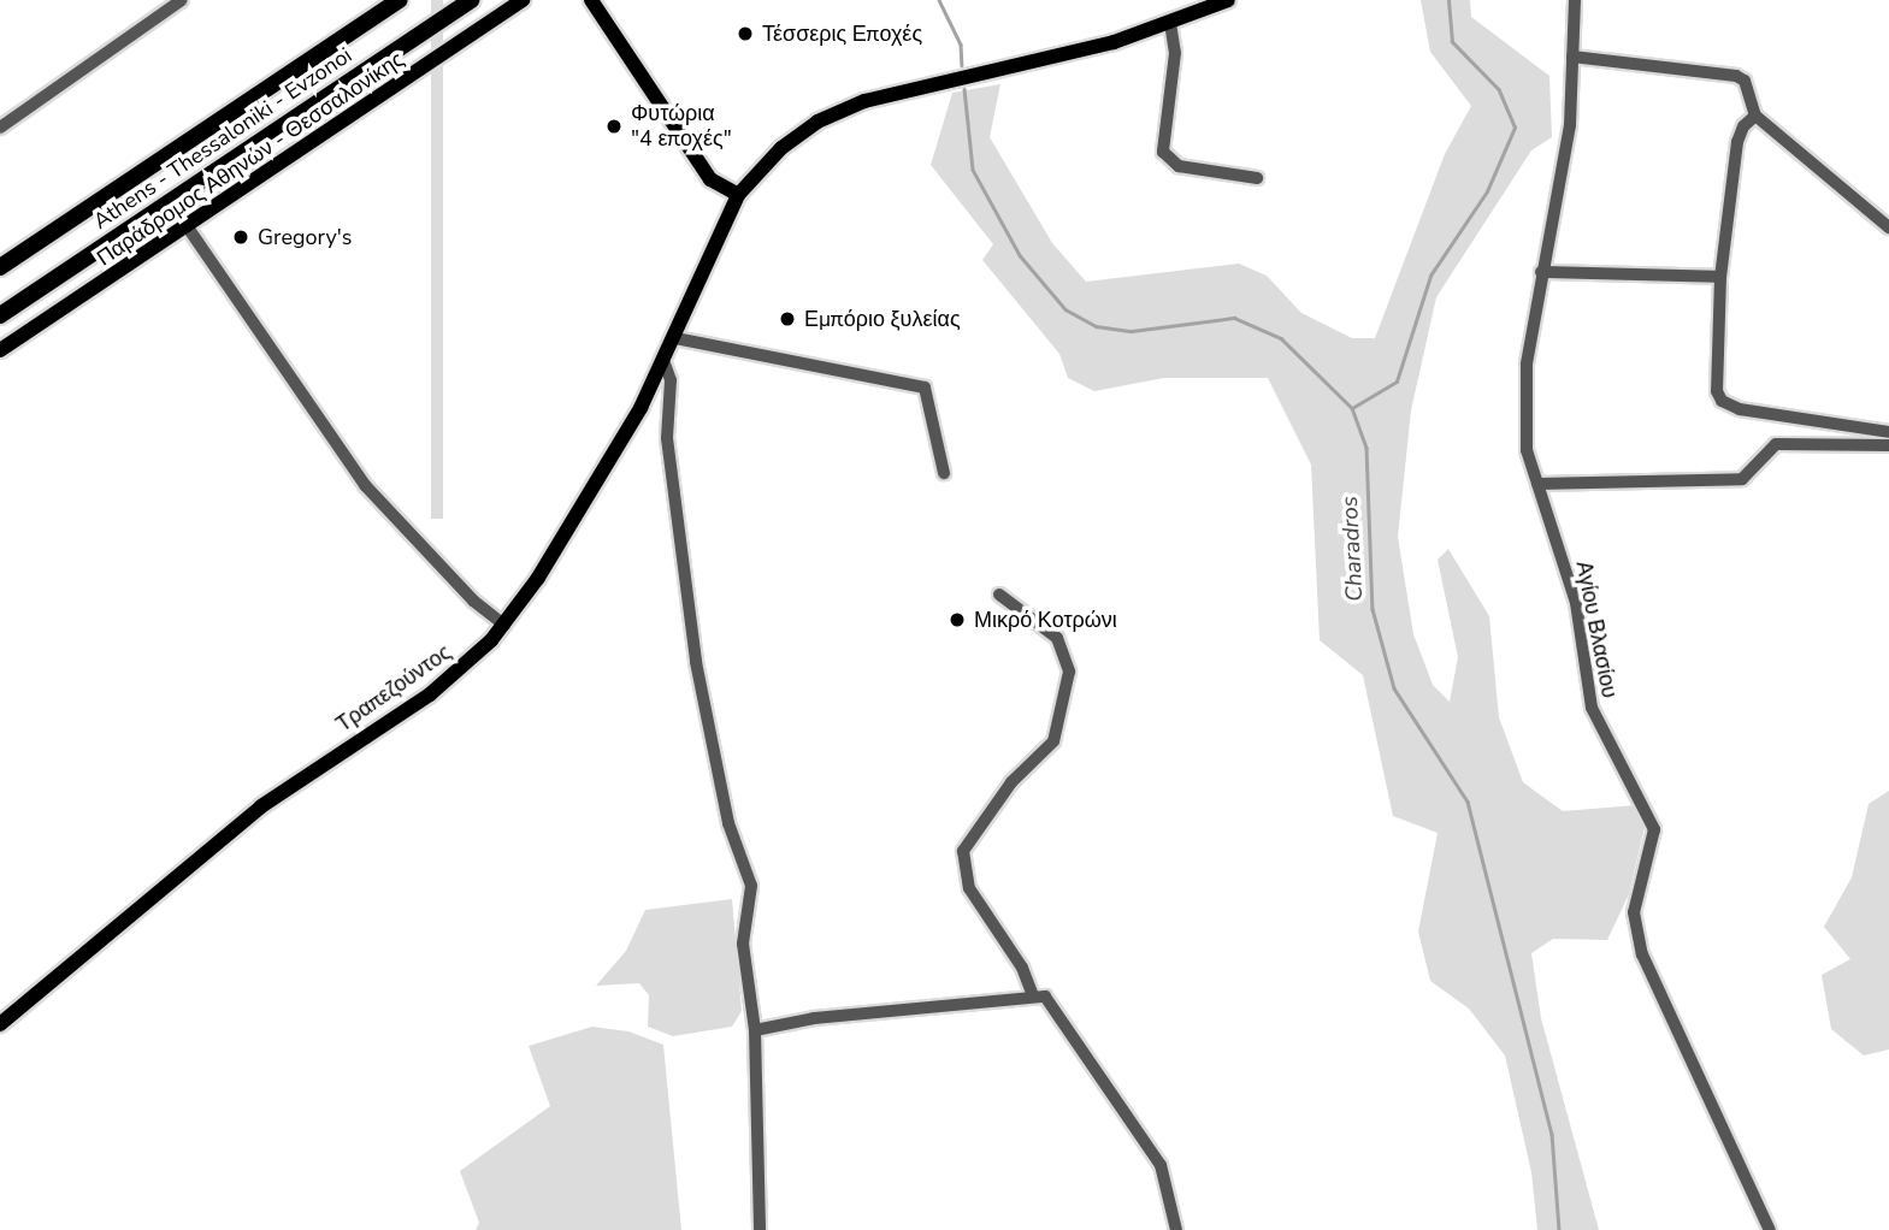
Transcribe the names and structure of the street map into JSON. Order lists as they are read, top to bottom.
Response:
{
  "streets": {
    "highway": ["Athens - Thessaloniki - Evzonoi"],
    "main road": ["Παράδρομος Αθηνών - Θεσσαλονίκης", "Τραπεζούντος"],
    "street": ["Αγίου Βλασίου"]
  },
  "water": ["Charadros"],
  "places": [
    "Τέσσερις Εποχές",
    "Φυτώρια \"4 εποχές\"",
    "Gregory's",
    "Εμπόριο ξυλείας",
    "Μικρό Κοτρώνι"
  ]
}
